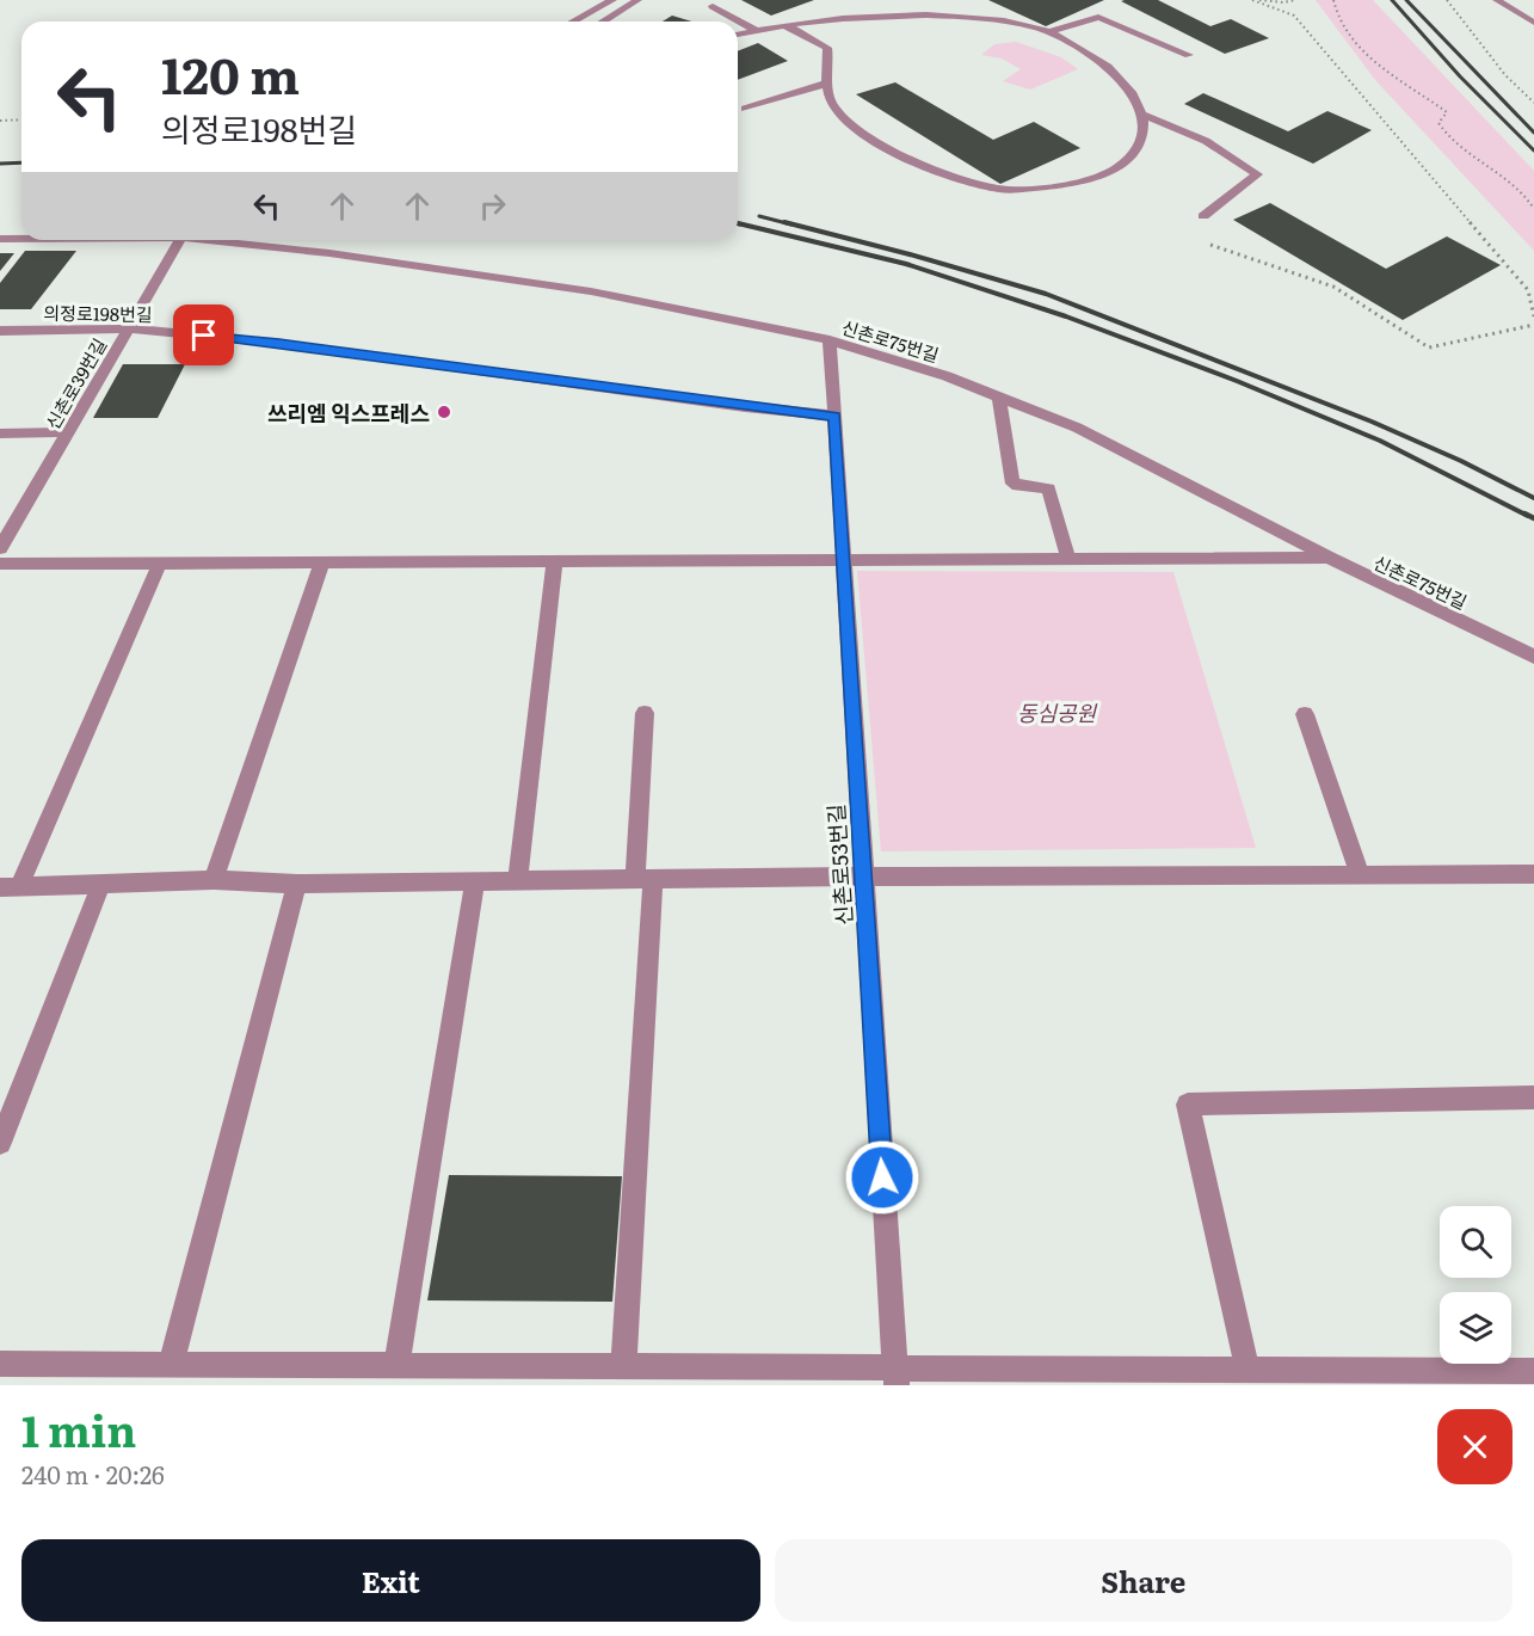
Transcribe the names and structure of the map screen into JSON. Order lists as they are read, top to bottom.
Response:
{
  "streets": {
    "street": [
      "의정로198번길",
      "신촌로75번길",
      "신촌로39번길",
      "신촌로53번길"
    ]
  },
  "crossings": [
    ["의정로198번길", "신촌로39번길"],
    ["의정로198번길", "신촌로53번길"],
    ["신촌로75번길", "신촌로53번길"]
  ],
  "parks": ["동심공원"],
  "places": ["쓰리엠 익스프레스"],
  "page": {
    "turn": ["120 m", "의정로198번길"],
    "heading": ["1 min", "240 m · 20:26"],
    "buttons": ["Exit", "Share"]
  }
}
